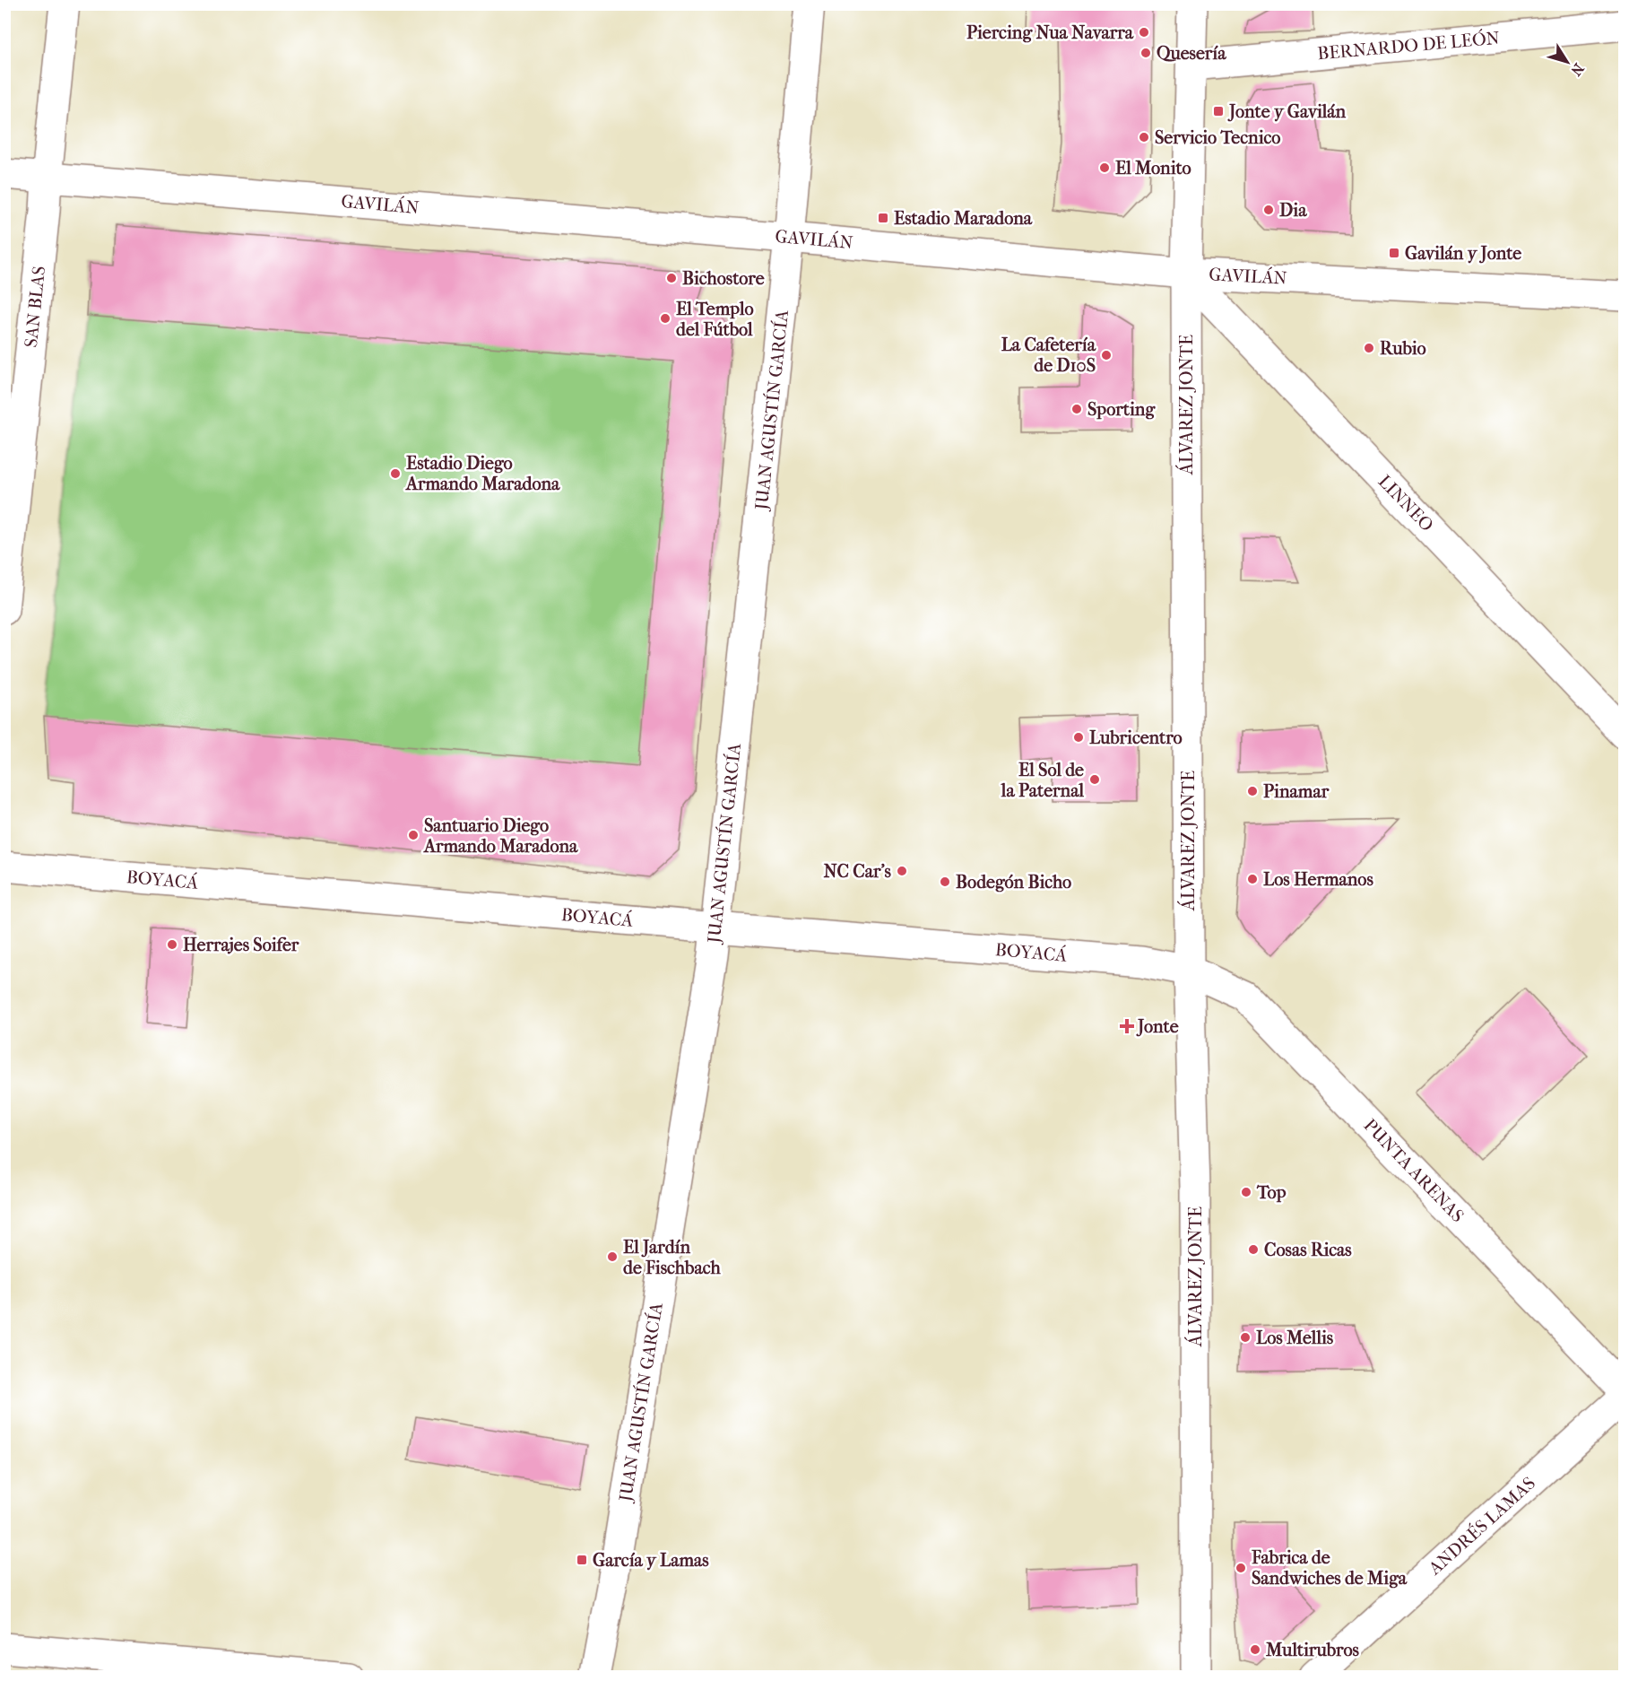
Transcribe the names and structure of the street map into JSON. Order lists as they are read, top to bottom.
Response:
{
  "streets": {
    "street": [
      "BERNARDO DE LEÓN",
      "GAVILÁN",
      "SAN BLAS",
      "ÁLVAREZ JONTE",
      "JUAN AGUSTÍN GARCÍA",
      "LINNEO",
      "BOYACÁ",
      "PUNTA ARENAS",
      "ANDRÉS LAMAS"
    ]
  },
  "crossings": [
    ["BERNARDO DE LEÓN", "ÁLVAREZ JONTE"],
    ["GAVILÁN", "SAN BLAS"],
    ["GAVILÁN", "ÁLVAREZ JONTE"],
    ["GAVILÁN", "JUAN AGUSTÍN GARCÍA"],
    ["GAVILÁN", "LINNEO"],
    ["ÁLVAREZ JONTE", "LINNEO"],
    ["ÁLVAREZ JONTE", "BOYACÁ"],
    ["ÁLVAREZ JONTE", "PUNTA ARENAS"],
    ["JUAN AGUSTÍN GARCÍA", "BOYACÁ"],
    ["BOYACÁ", "PUNTA ARENAS"]
  ],
  "places": {
    "other": [
      "Piercing Nua Navarra",
      "Quesería",
      "Servicio Tecnico",
      "El Monito",
      "Dia",
      "Bichostore",
      "El Templo del Fútbol",
      "Rubio",
      "La Cafetería de D10S",
      "Sporting",
      "Estadio Diego Armando Maradona",
      "Lubricentro",
      "El Sol de la Paternal",
      "Pinamar",
      "Santuario Diego Armando Maradona",
      "NC Car's",
      "Los Hermanos",
      "Bodegón Bicho",
      "Herrajes Soifer",
      "Top",
      "Cosas Ricas",
      "El Jardín de Fischbach",
      "Los Mellis",
      "Fabrica de Sandwiches de Miga",
      "Multirubros"
    ],
    "transit": [
      "Jonte y Gavilán",
      "Estadio Maradona",
      "Gavilán y Jonte",
      "García y Lamas"
    ],
    "health": ["Jonte"]
  },
  "north": "bottom right"
}
